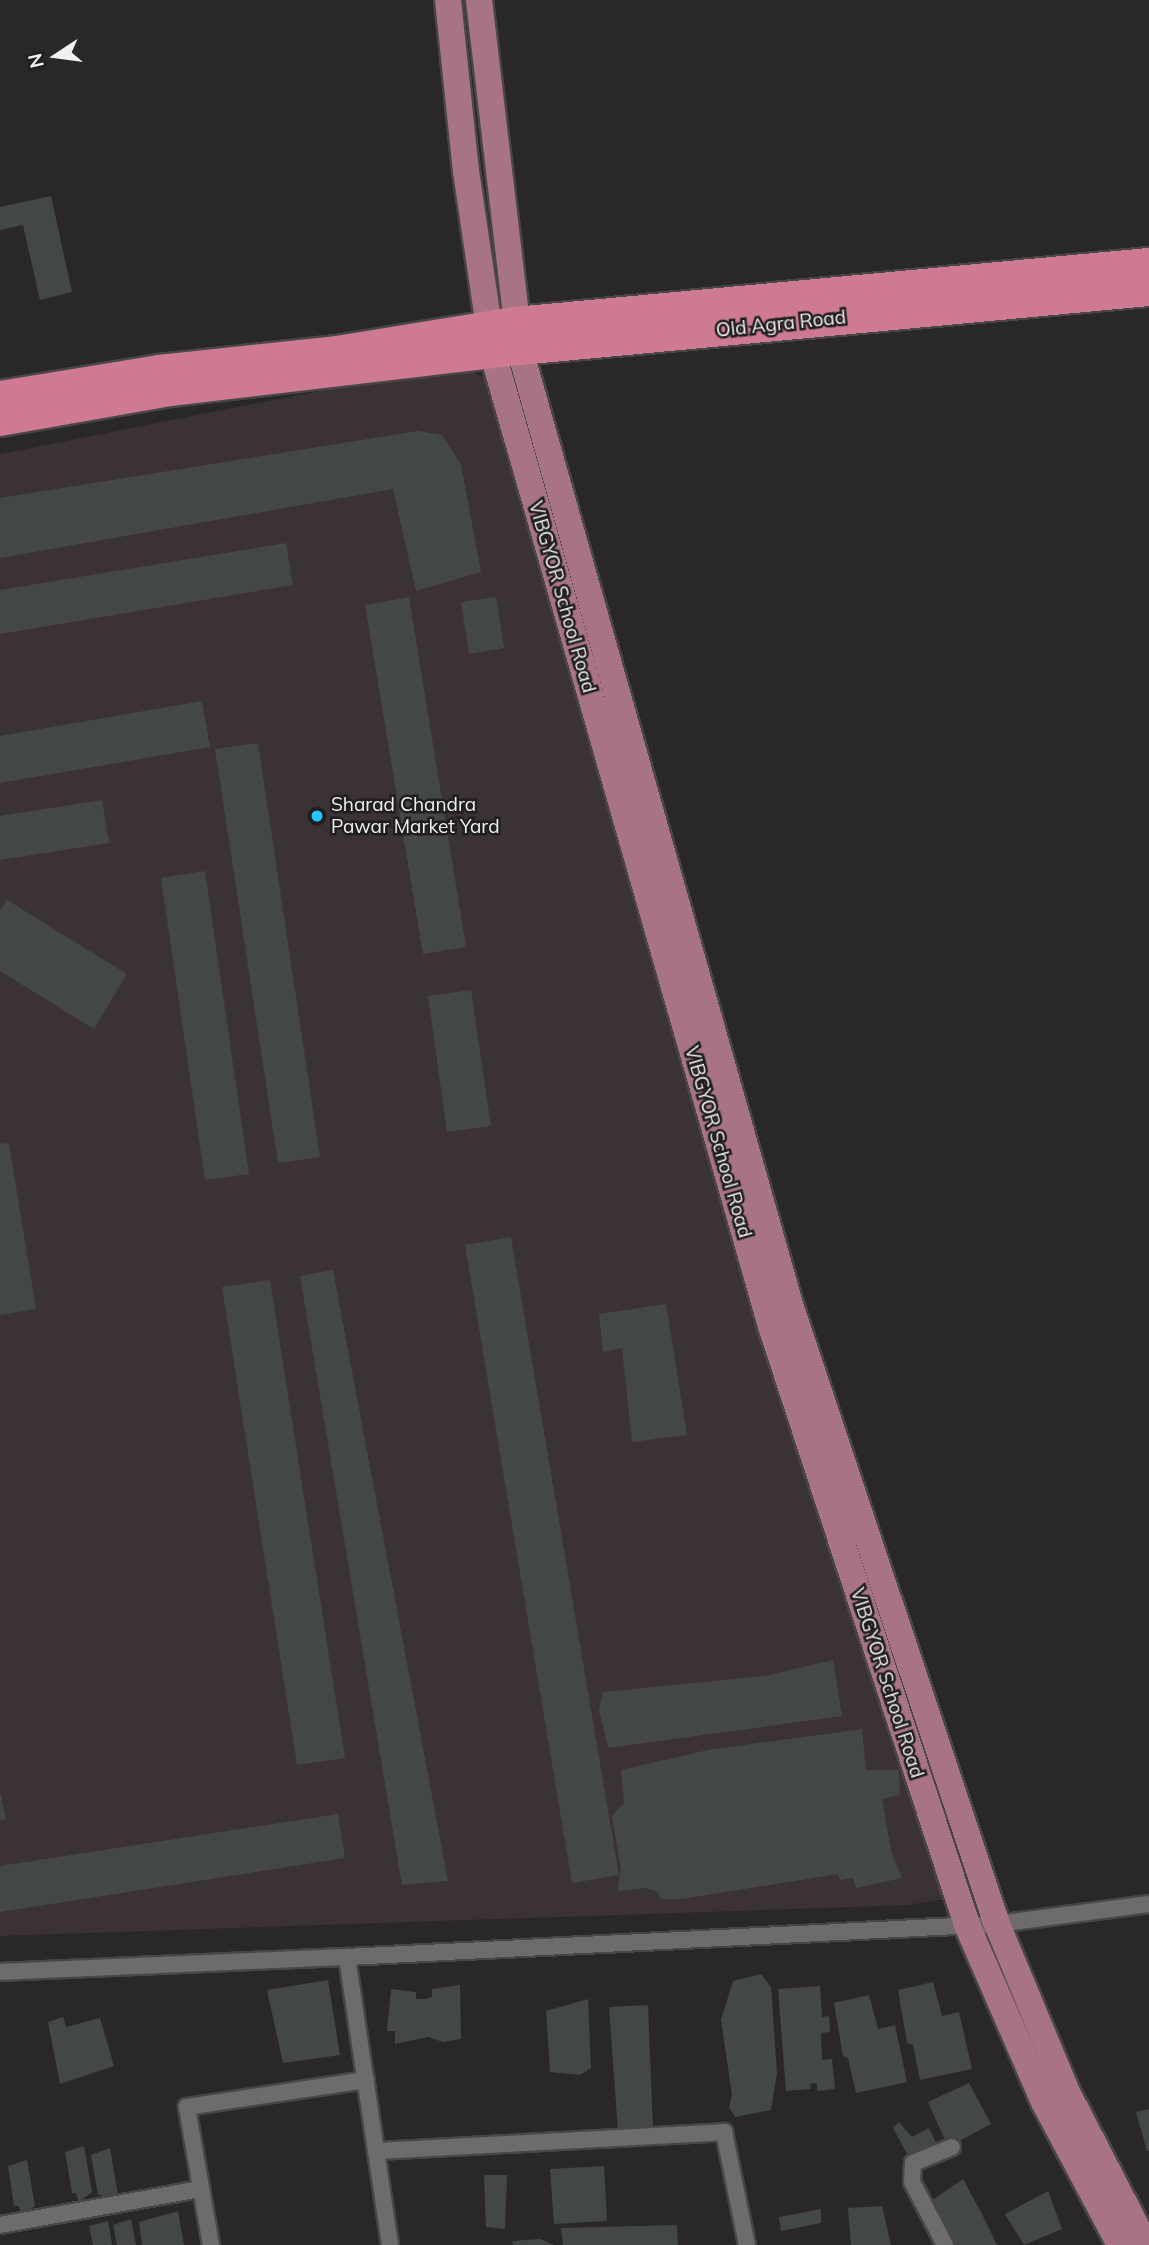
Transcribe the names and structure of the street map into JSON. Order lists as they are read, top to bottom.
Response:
{
  "streets": {
    "highway": ["Old Agra Road"],
    "main road": ["VIBGYOR School Road"]
  },
  "crossings": [
    ["Old Agra Road", "VIBGYOR School Road"]
  ],
  "places": ["Sharad Chandra Pawar Market Yard"],
  "north": "left"
}
